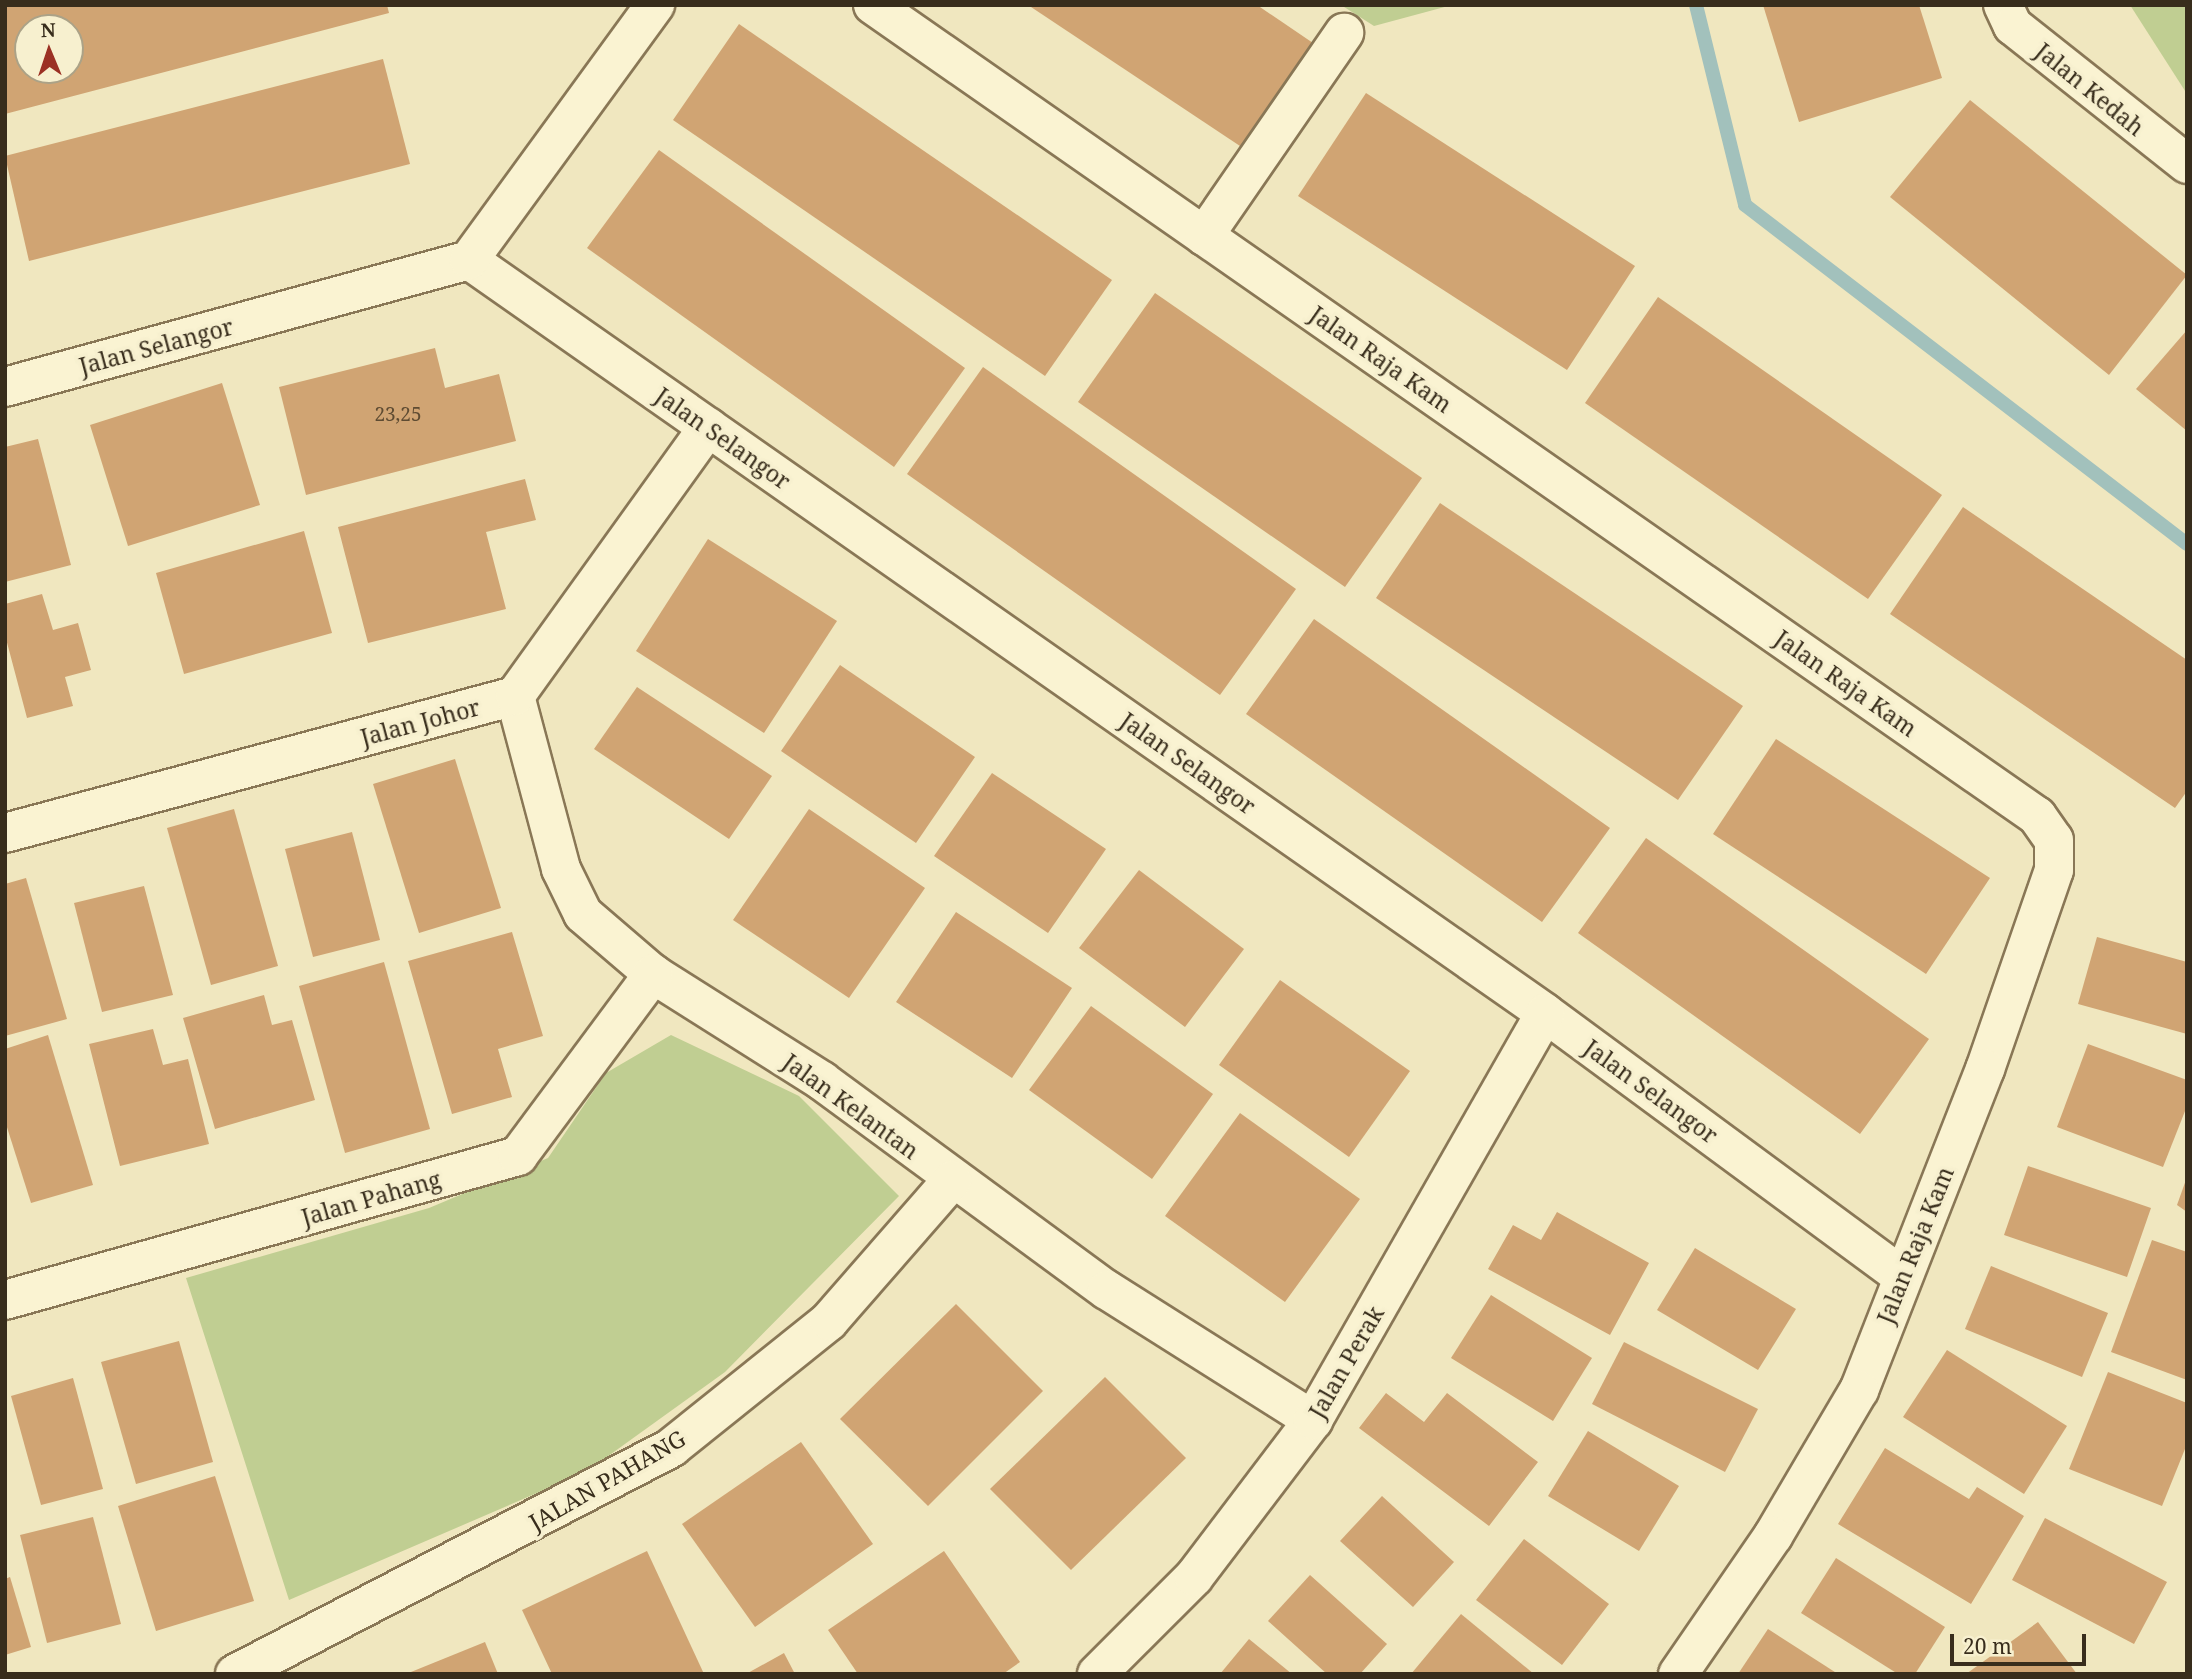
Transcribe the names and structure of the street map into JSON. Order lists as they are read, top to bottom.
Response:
{
  "streets": {
    "street": [
      "Jalan Kedah",
      "Jalan Selangor",
      "Jalan Raja Kam",
      "Jalan Johor",
      "Jalan Kelantan",
      "Jalan Pahang",
      "Jalan Perak",
      "JALAN PAHANG"
    ]
  },
  "crossings": [
    ["Jalan Selangor", "Jalan Raja Kam"],
    ["Jalan Selangor", "Jalan Perak"],
    ["Jalan Johor", "Jalan Kelantan"],
    ["Jalan Kelantan", "Jalan Pahang"],
    ["Jalan Kelantan", "Jalan Perak"],
    ["Jalan Kelantan", "JALAN PAHANG"]
  ],
  "house_numbers": ["23,25"],
  "scale_bar": "20 m",
  "north": "top"
}
